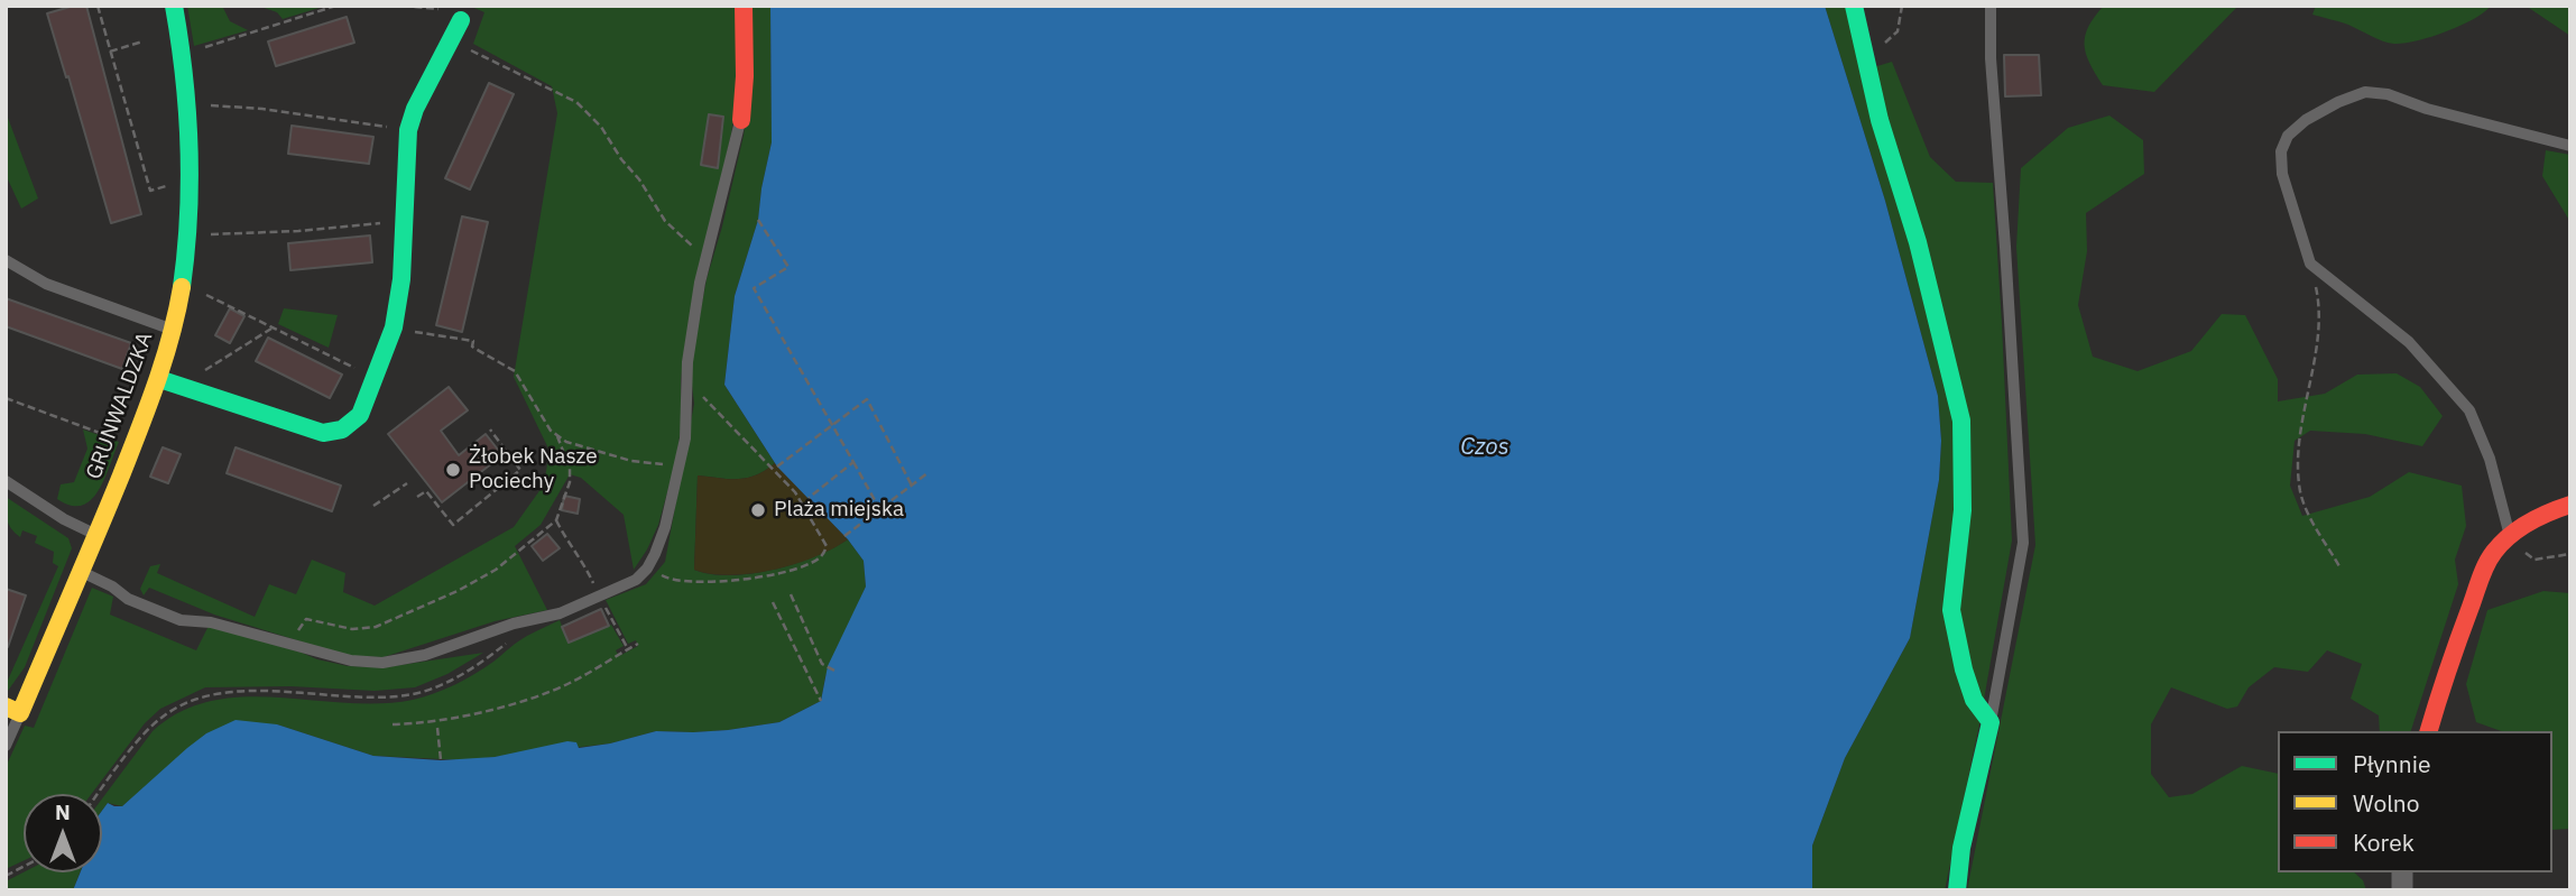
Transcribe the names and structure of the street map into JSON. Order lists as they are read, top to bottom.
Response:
{
  "streets": {
    "street": ["GRUNWALDZKA"]
  },
  "water": ["Czos"],
  "places": ["Żłobek Nasze Pociechy", "Plaża miejska"],
  "legend": ["Płynnie", "Wolno", "Korek"],
  "north": "top"
}
